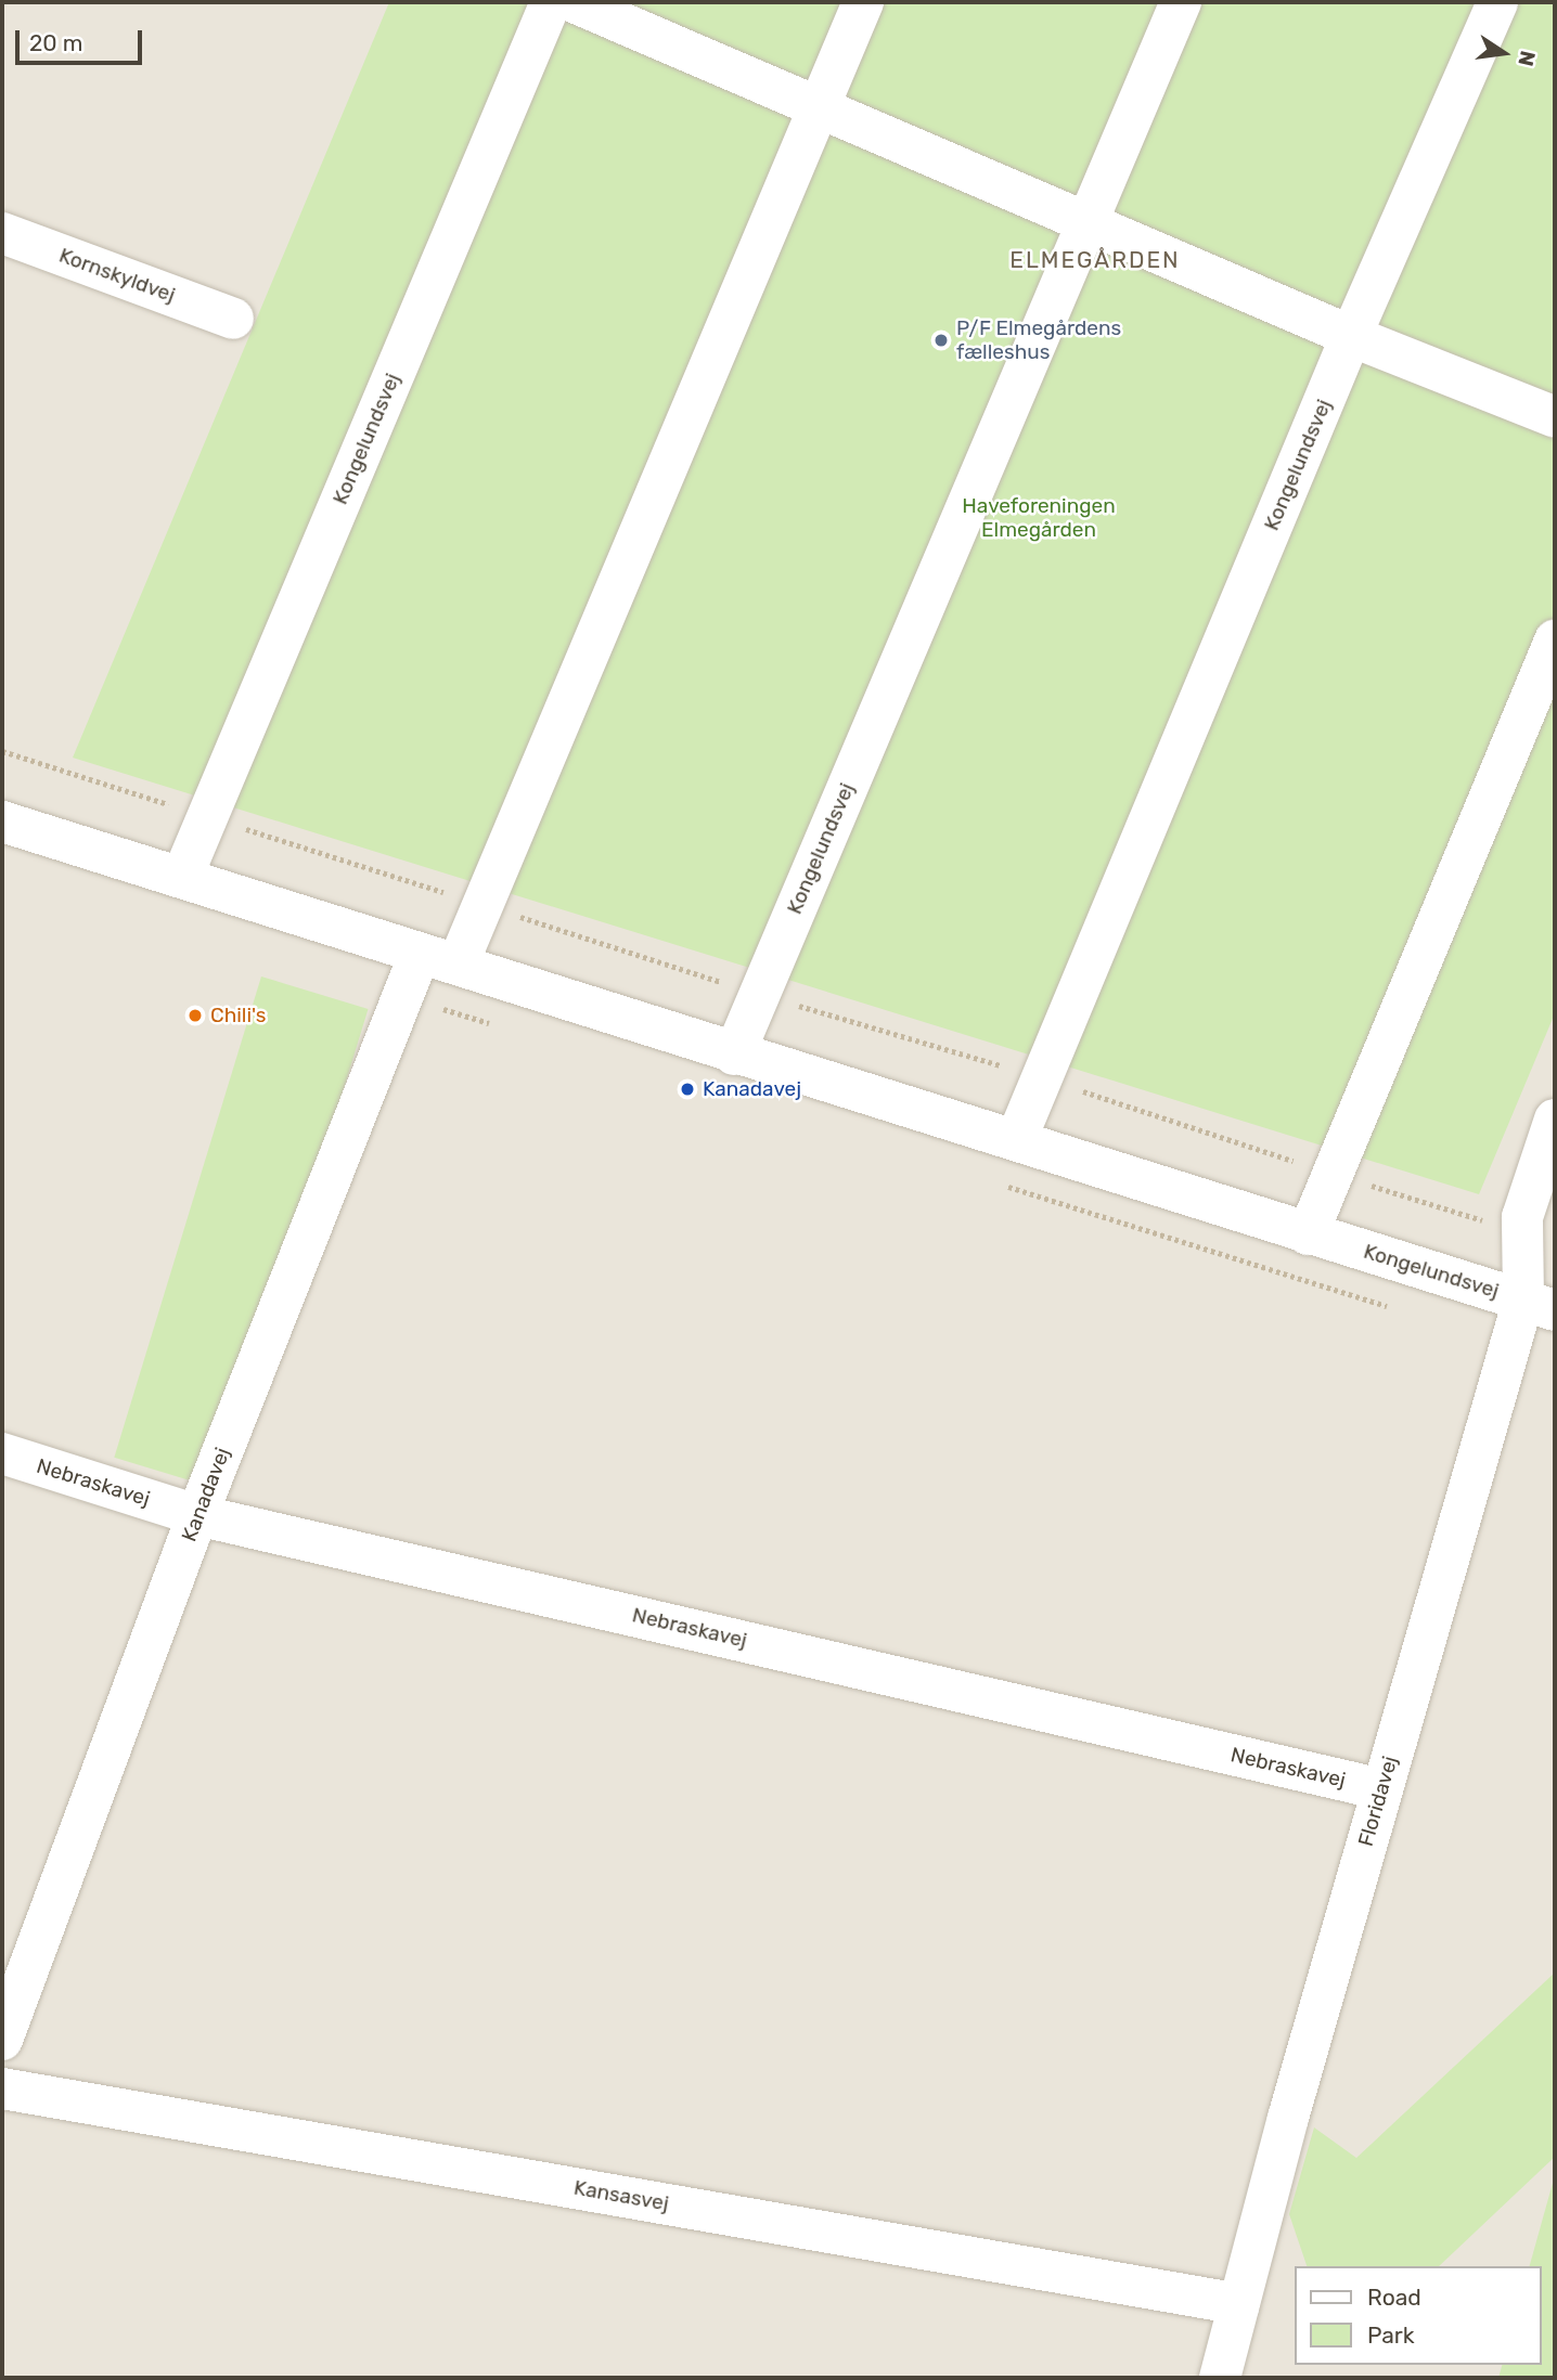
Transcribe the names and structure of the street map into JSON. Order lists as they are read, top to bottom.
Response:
{
  "streets": {
    "street": [
      "Kornskyldvej",
      "Kongelundsvej",
      "Nebraskavej",
      "Kanadavej",
      "Floridavej",
      "Kansasvej"
    ]
  },
  "crossings": [
    ["Kongelundsvej", "Kanadavej"],
    ["Kongelundsvej", "Floridavej"],
    ["Nebraskavej", "Kanadavej"],
    ["Nebraskavej", "Floridavej"],
    ["Floridavej", "Kansasvej"]
  ],
  "districts": ["ELMEGÅRDEN"],
  "parks": ["Haveforeningen Elmegården"],
  "places": ["P/F Elmegårdens fælleshus", "Chili's", "Kanadavej"],
  "legend": ["Road", "Park"],
  "scale_bar": "20 m",
  "north": "right"
}
